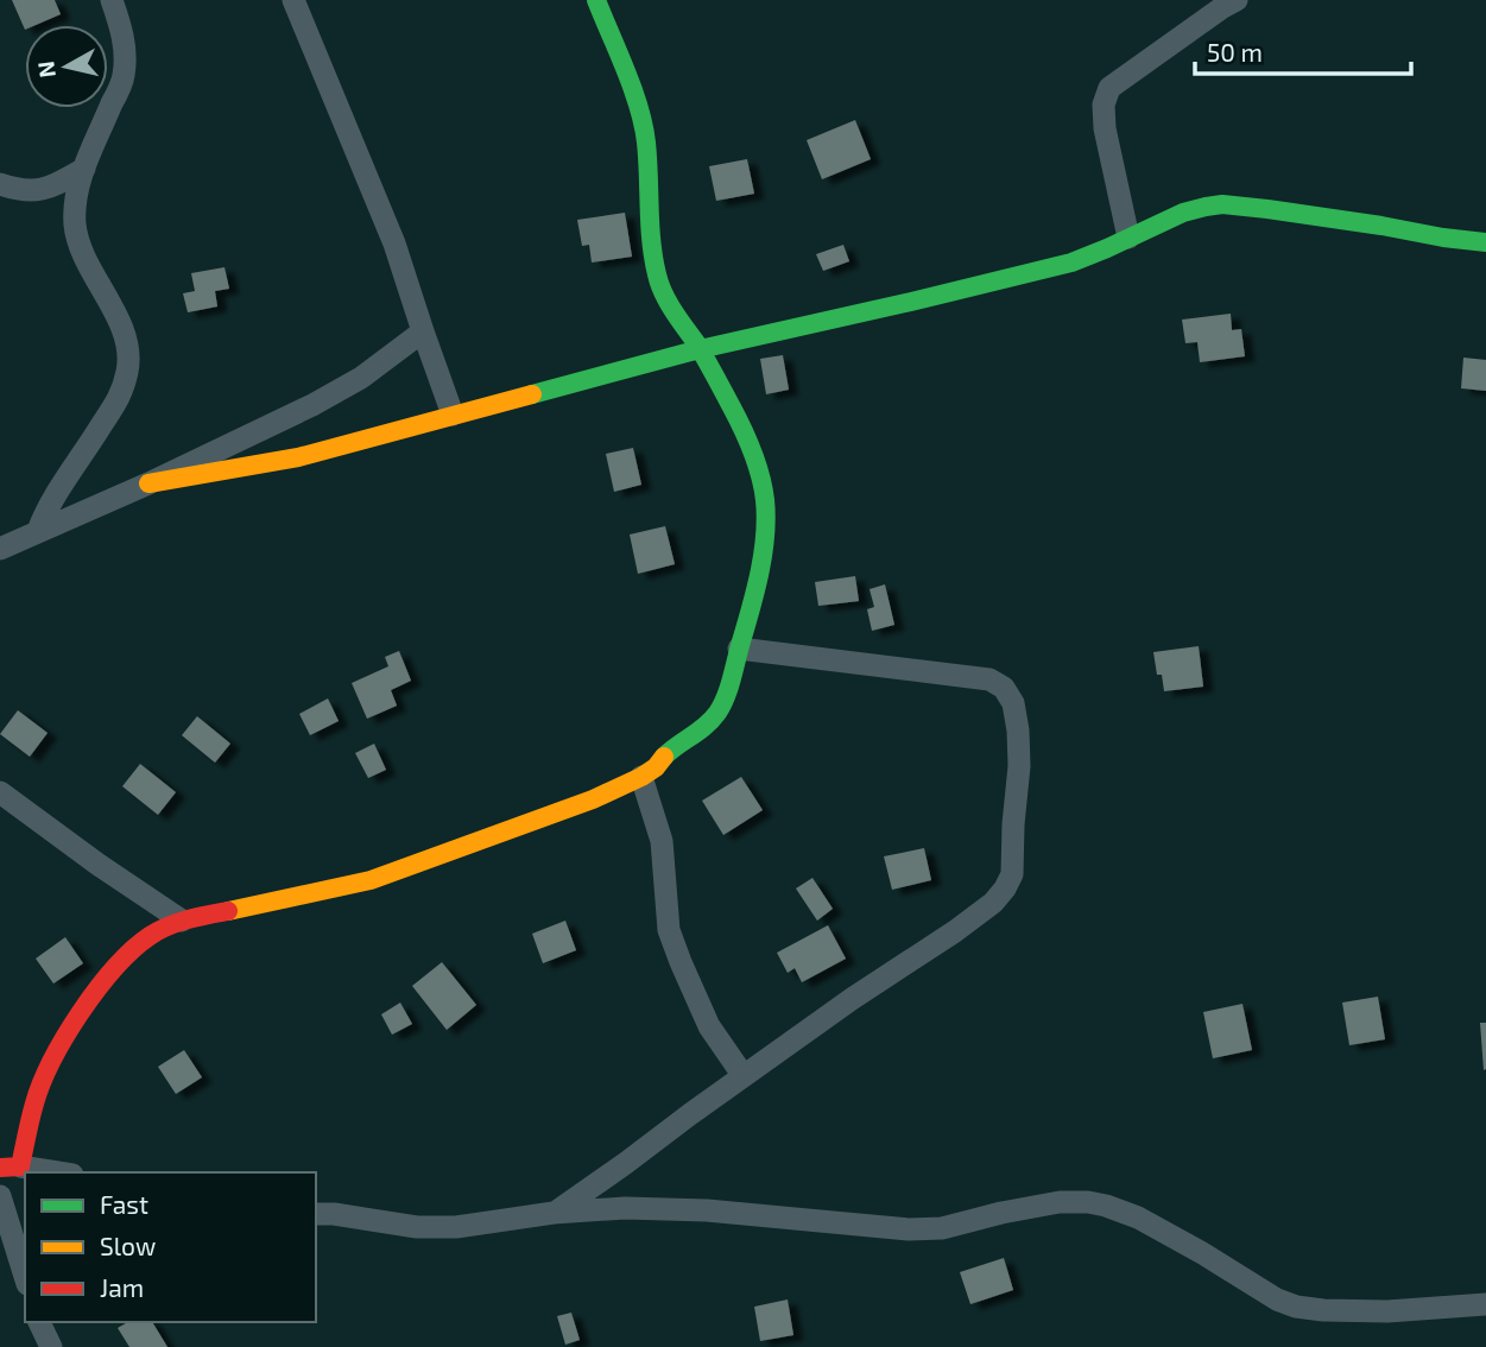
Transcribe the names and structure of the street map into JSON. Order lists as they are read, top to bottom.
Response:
{
  "legend": ["Fast", "Slow", "Jam"],
  "scale_bar": "50 m",
  "north": "left"
}
